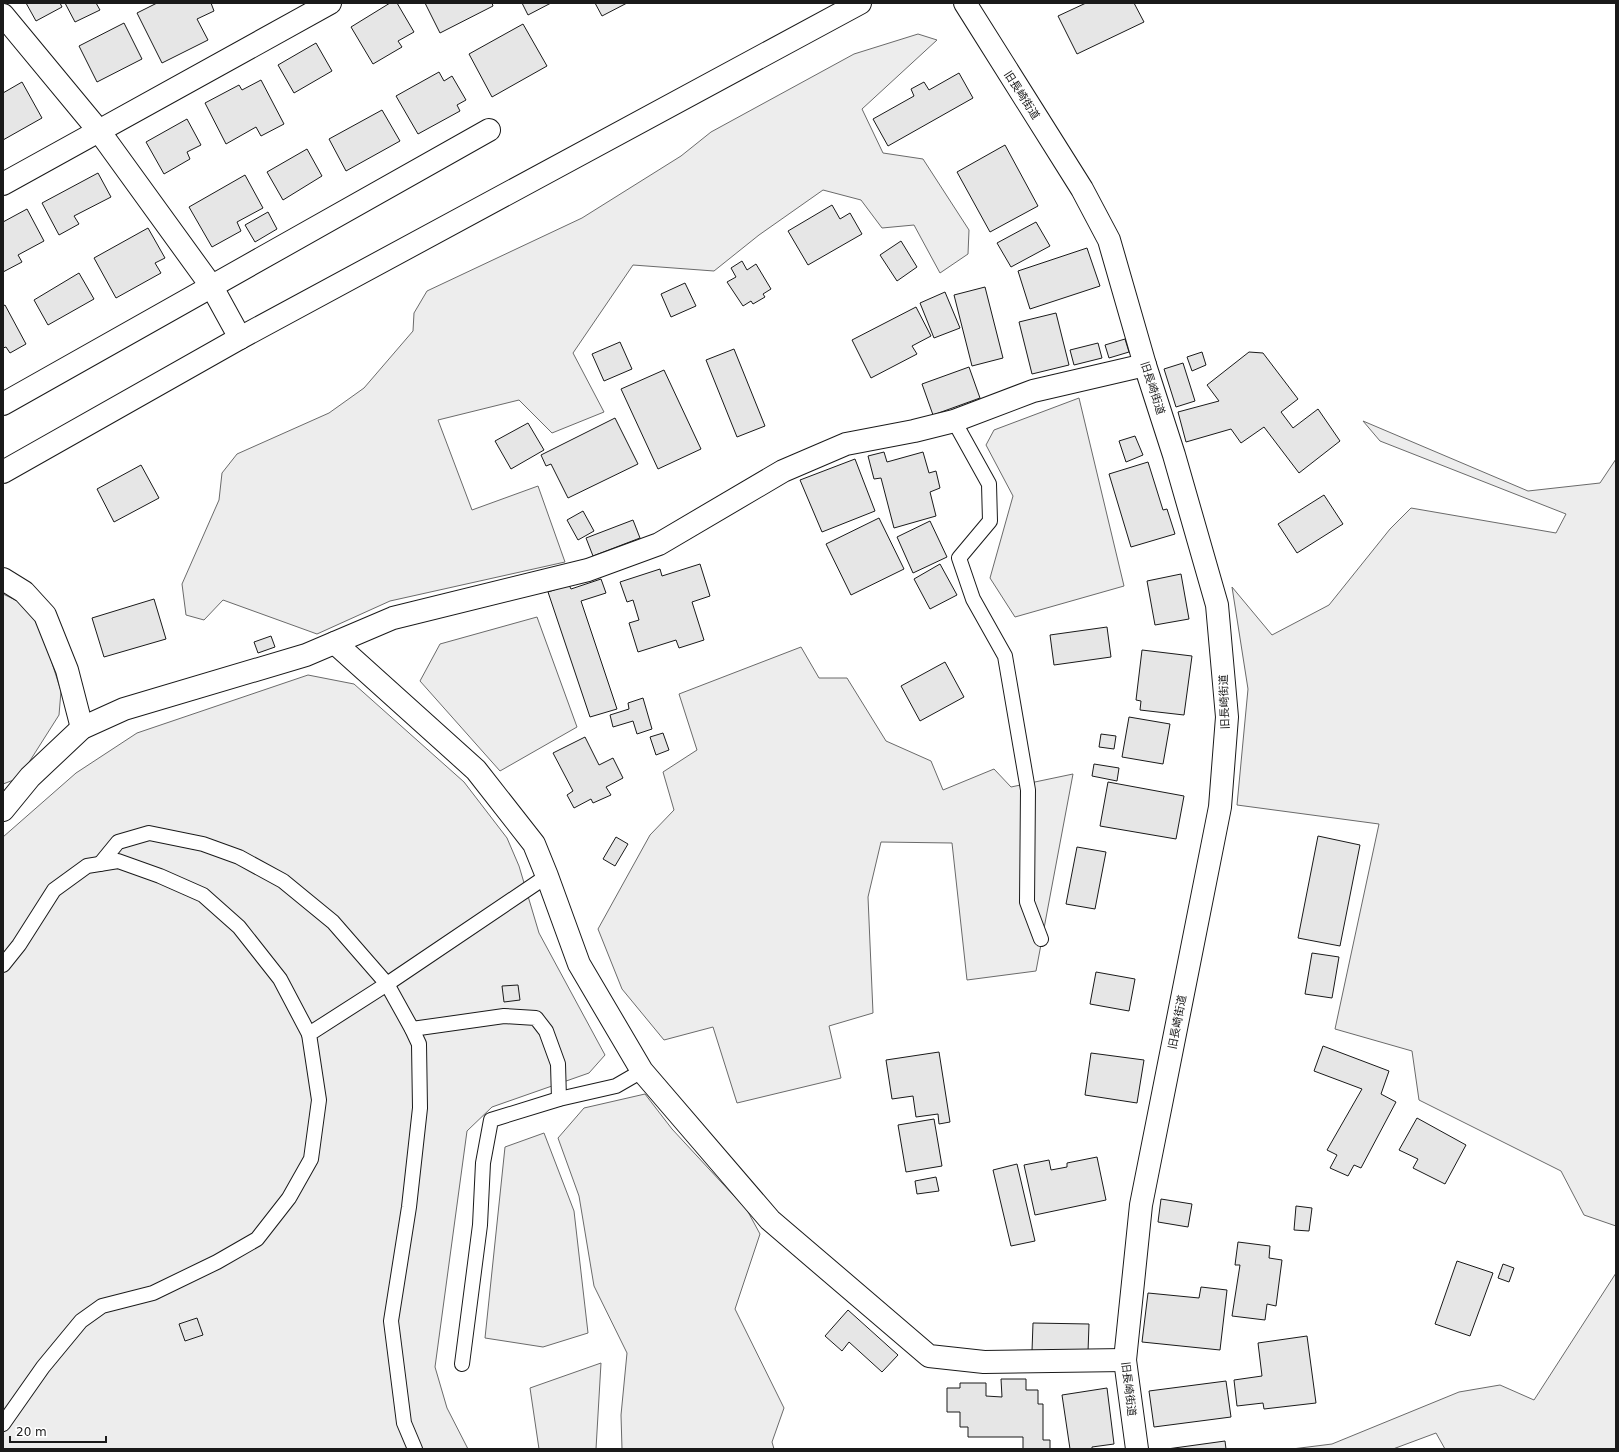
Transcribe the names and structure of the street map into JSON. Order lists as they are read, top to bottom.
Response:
{
  "streets": {
    "street": ["旧長崎街道"]
  },
  "scale_bar": "20 m"
}
